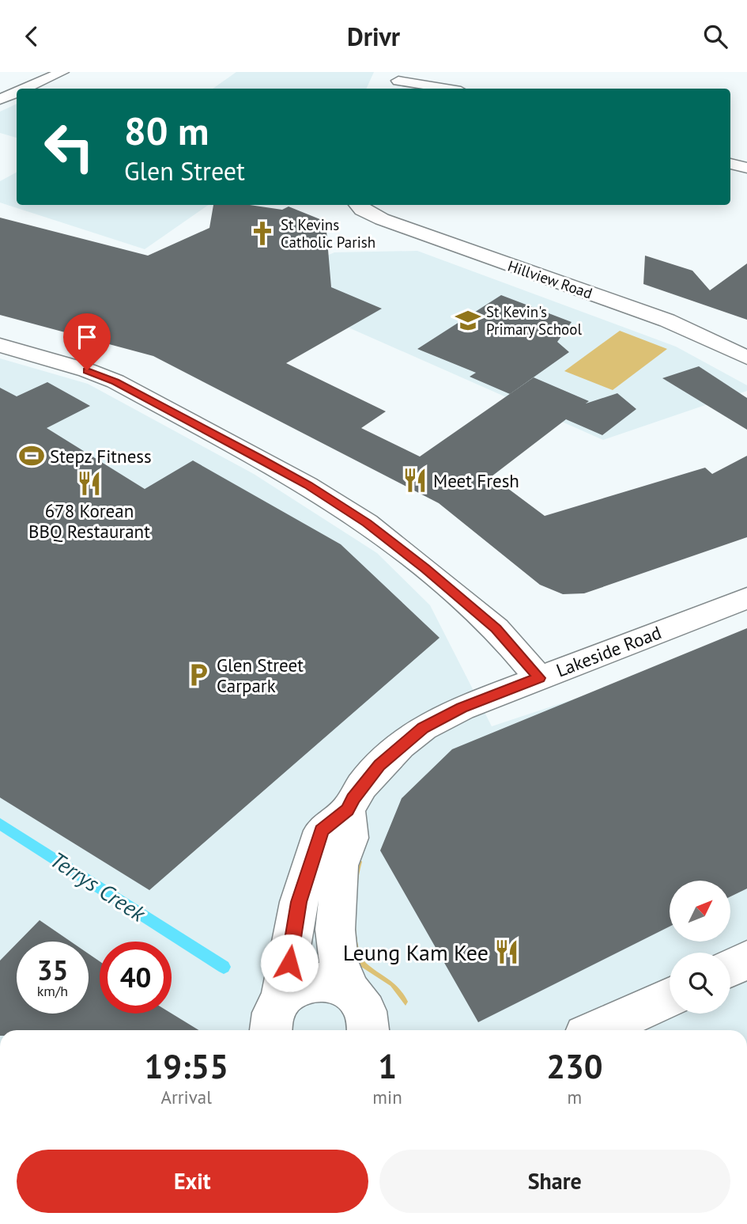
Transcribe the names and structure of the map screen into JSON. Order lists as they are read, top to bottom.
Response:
{
  "streets": {
    "street": ["Hillview Road", "Lakeside Road"]
  },
  "water": ["Terrys Creek"],
  "places": {
    "church": ["St Kevins Catholic Parish"],
    "school or university": ["St Kevin's Primary School"],
    "sports": ["Stepz Fitness"],
    "restaurant": ["Meet Fresh", "678 Korean BBQ Restaurant", "Leung Kam Kee"],
    "parking": ["Glen Street Carpark"]
  },
  "north": "top right",
  "page": {
    "header": "Drivr",
    "turn": ["80 m", "Glen Street"],
    "speed": "35 km/h",
    "limit": "40",
    "eta": [
      "19:55",
      "Arrival",
      "1",
      "min",
      "230",
      "m"
    ],
    "buttons": ["Exit", "Share"]
  }
}
